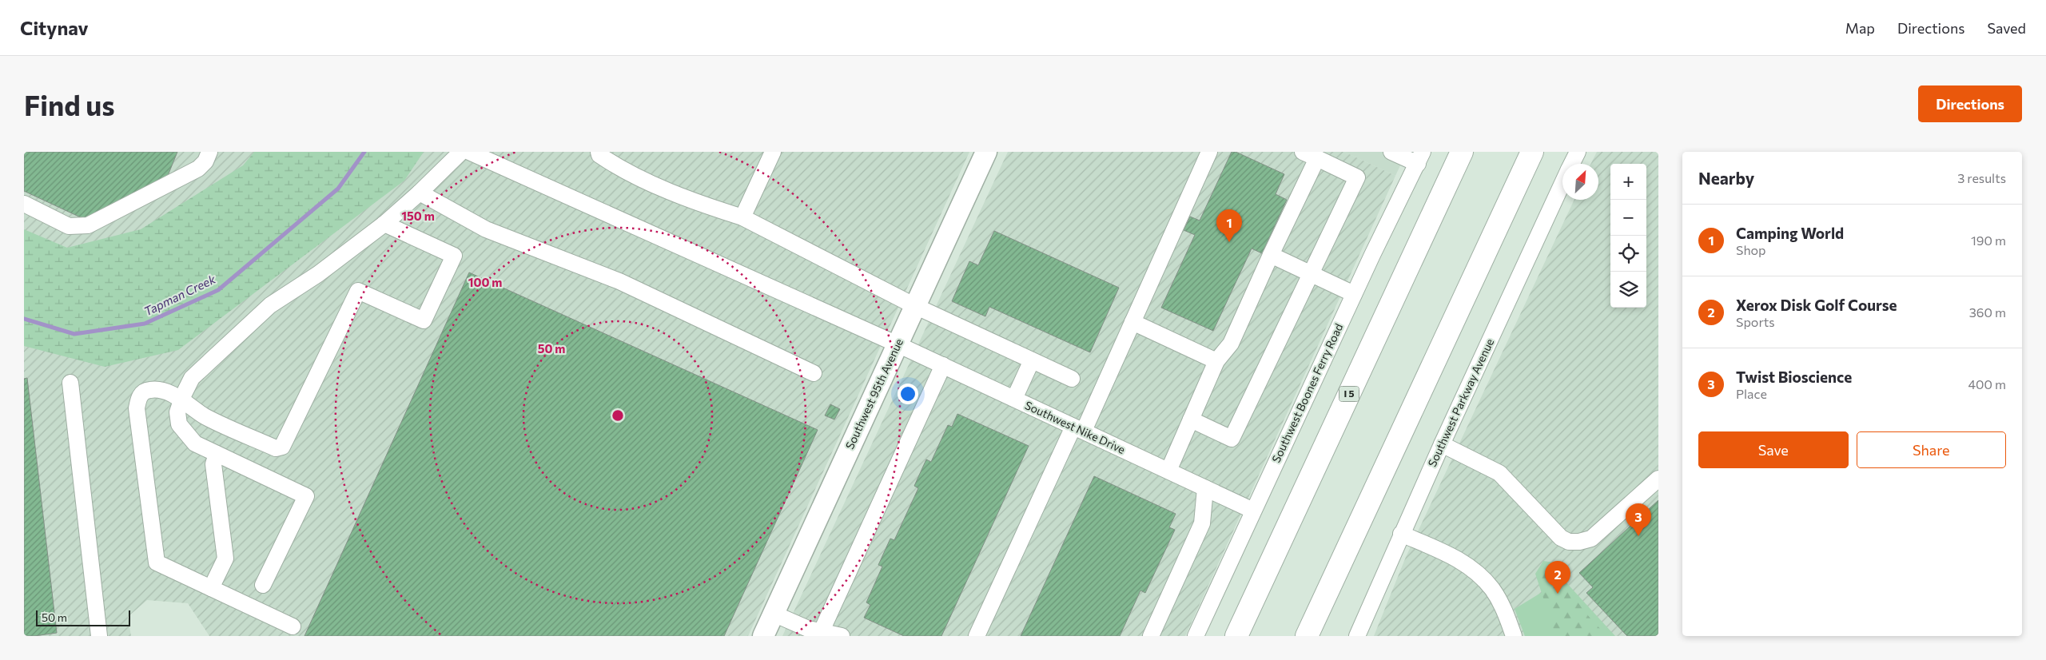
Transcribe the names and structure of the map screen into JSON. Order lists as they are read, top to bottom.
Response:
{
  "streets": {
    "highway": ["I 5"],
    "main road": ["Southwest 95th Avenue"],
    "street": ["Southwest Boones Ferry Road", "Southwest Parkway Avenue", "Southwest Nike Drive"]
  },
  "crossings": [
    ["Southwest Boones Ferry Road", "Southwest Nike Drive"],
    ["Southwest 95th Avenue", "Southwest Nike Drive"]
  ],
  "water": ["Tapman Creek"],
  "scale_bar": "50 m",
  "north": "top right",
  "page": {
    "header": "Citynav",
    "nav": ["Map", "Directions", "Saved"],
    "buttons": [
      "Directions",
      ["Save", "Share"]
    ],
    "title": "Find us",
    "heading": ["Nearby", "3 results"],
    "map_buttons": ["+", "−"],
    "list": [
      {
        "mark": "1",
        "name": "Camping World",
        "note": "Shop",
        "value": "190 m"
      },
      {
        "mark": "2",
        "name": "Xerox Disk Golf Course",
        "note": "Sports",
        "value": "360 m"
      },
      {
        "mark": "3",
        "name": "Twist Bioscience",
        "note": "Place",
        "value": "400 m"
      }
    ],
    "pins": ["1", "3", "2"],
    "scale": "50 m"
  },
  "rings": ["150 m", "100 m", "50 m"]
}
